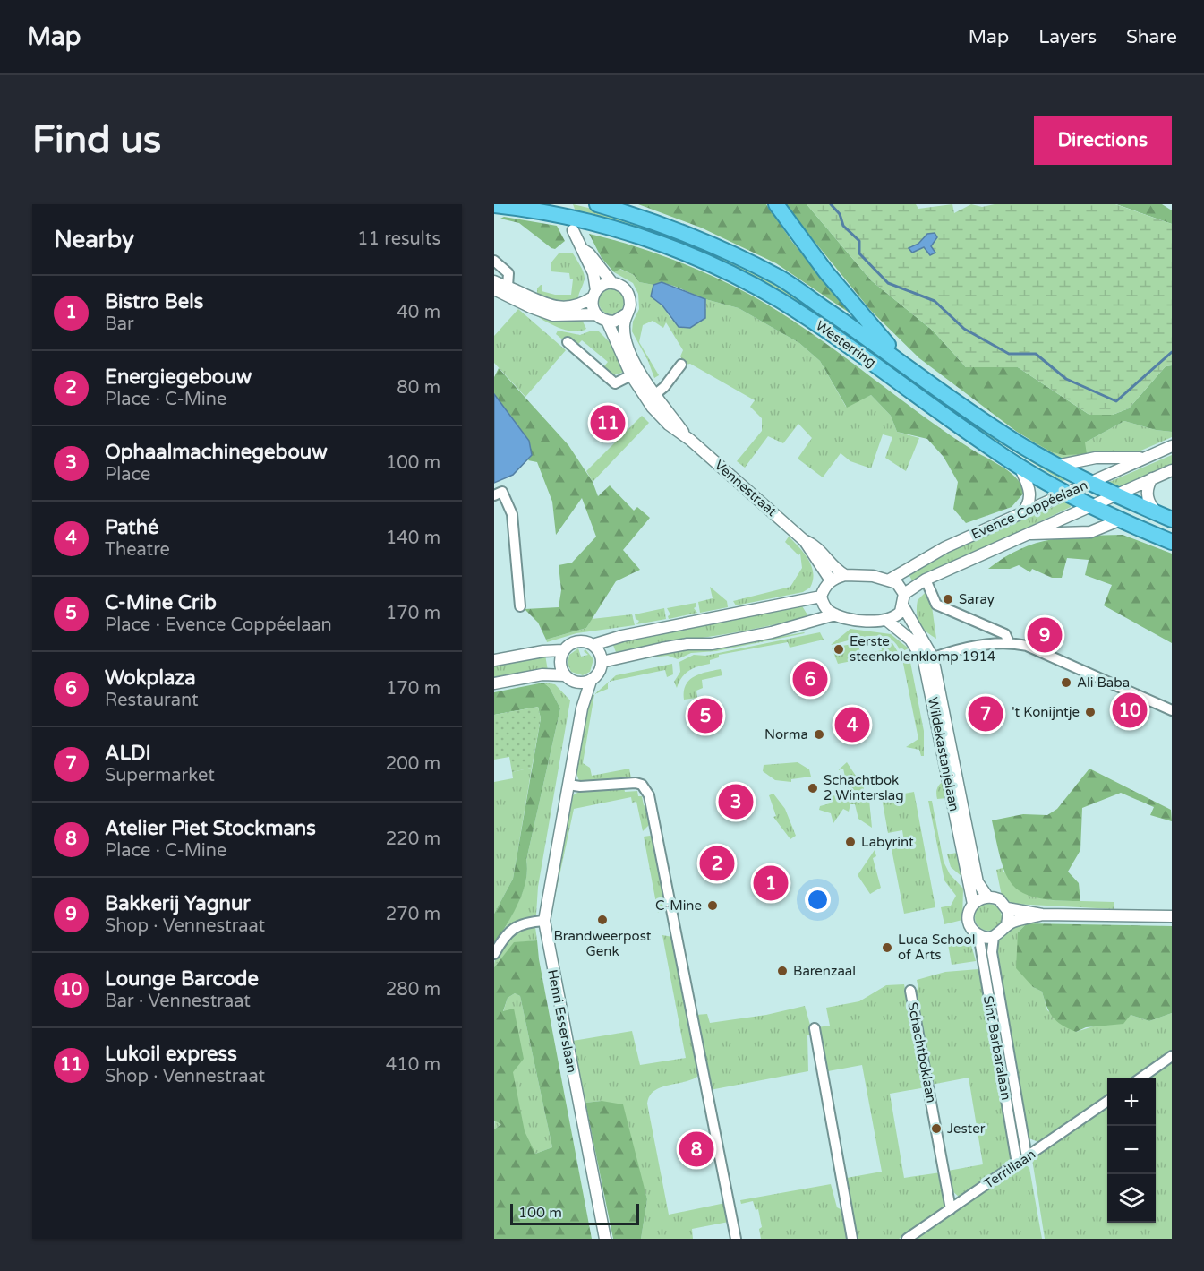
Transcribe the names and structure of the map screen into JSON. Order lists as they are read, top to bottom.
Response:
{
  "streets": {
    "highway": ["Westerring"],
    "street": [
      "Vennestraat",
      "Evence Coppéelaan",
      "Wildekastanjelaan",
      "Henri Esserslaan",
      "Sint Barbaralaan",
      "Schachtboklaan",
      "Terrillaan"
    ]
  },
  "crossings": [
    ["Westerring", "Evence Coppéelaan"],
    ["Wildekastanjelaan", "Sint Barbaralaan"],
    ["Sint Barbaralaan", "Terrillaan"],
    ["Schachtboklaan", "Terrillaan"]
  ],
  "places": [
    "Saray",
    "Eerste steenkolenklomp 1914",
    "Ali Baba",
    "'t Konijntje",
    "Norma",
    "Schachtbok 2 Winterslag",
    "Labyrint",
    "C-Mine",
    "Brandweerpost Genk",
    "Luca School of Arts",
    "Barenzaal",
    "Jester"
  ],
  "scale_bar": "100 m",
  "page": {
    "header": "Map",
    "nav": ["Map", "Layers", "Share"],
    "buttons": "Directions",
    "title": "Find us",
    "heading": ["Nearby", "11 results"],
    "list": [
      {
        "mark": "1",
        "name": "Bistro Bels",
        "note": "Bar",
        "value": "40 m"
      },
      {
        "mark": "2",
        "name": "Energiegebouw",
        "note": "Place · C-Mine",
        "value": "80 m"
      },
      {
        "mark": "3",
        "name": "Ophaalmachinegebouw",
        "note": "Place",
        "value": "100 m"
      },
      {
        "mark": "4",
        "name": "Pathé",
        "note": "Theatre",
        "value": "140 m"
      },
      {
        "mark": "5",
        "name": "C-Mine Crib",
        "note": "Place · Evence Coppéelaan",
        "value": "170 m"
      },
      {
        "mark": "6",
        "name": "Wokplaza",
        "note": "Restaurant",
        "value": "170 m"
      },
      {
        "mark": "7",
        "name": "ALDI",
        "note": "Supermarket",
        "value": "200 m"
      },
      {
        "mark": "8",
        "name": "Atelier Piet Stockmans",
        "note": "Place · C-Mine",
        "value": "220 m"
      },
      {
        "mark": "9",
        "name": "Bakkerij Yagnur",
        "note": "Shop · Vennestraat",
        "value": "270 m"
      },
      {
        "mark": "10",
        "name": "Lounge Barcode",
        "note": "Bar · Vennestraat",
        "value": "280 m"
      },
      {
        "mark": "11",
        "name": "Lukoil express",
        "note": "Shop · Vennestraat",
        "value": "410 m"
      }
    ],
    "pins": [
      "11",
      "9",
      "6",
      "10",
      "7",
      "5",
      "4",
      "3",
      "2",
      "1",
      "8"
    ],
    "map_buttons": ["+", "−"],
    "scale": "100 m"
  }
}
